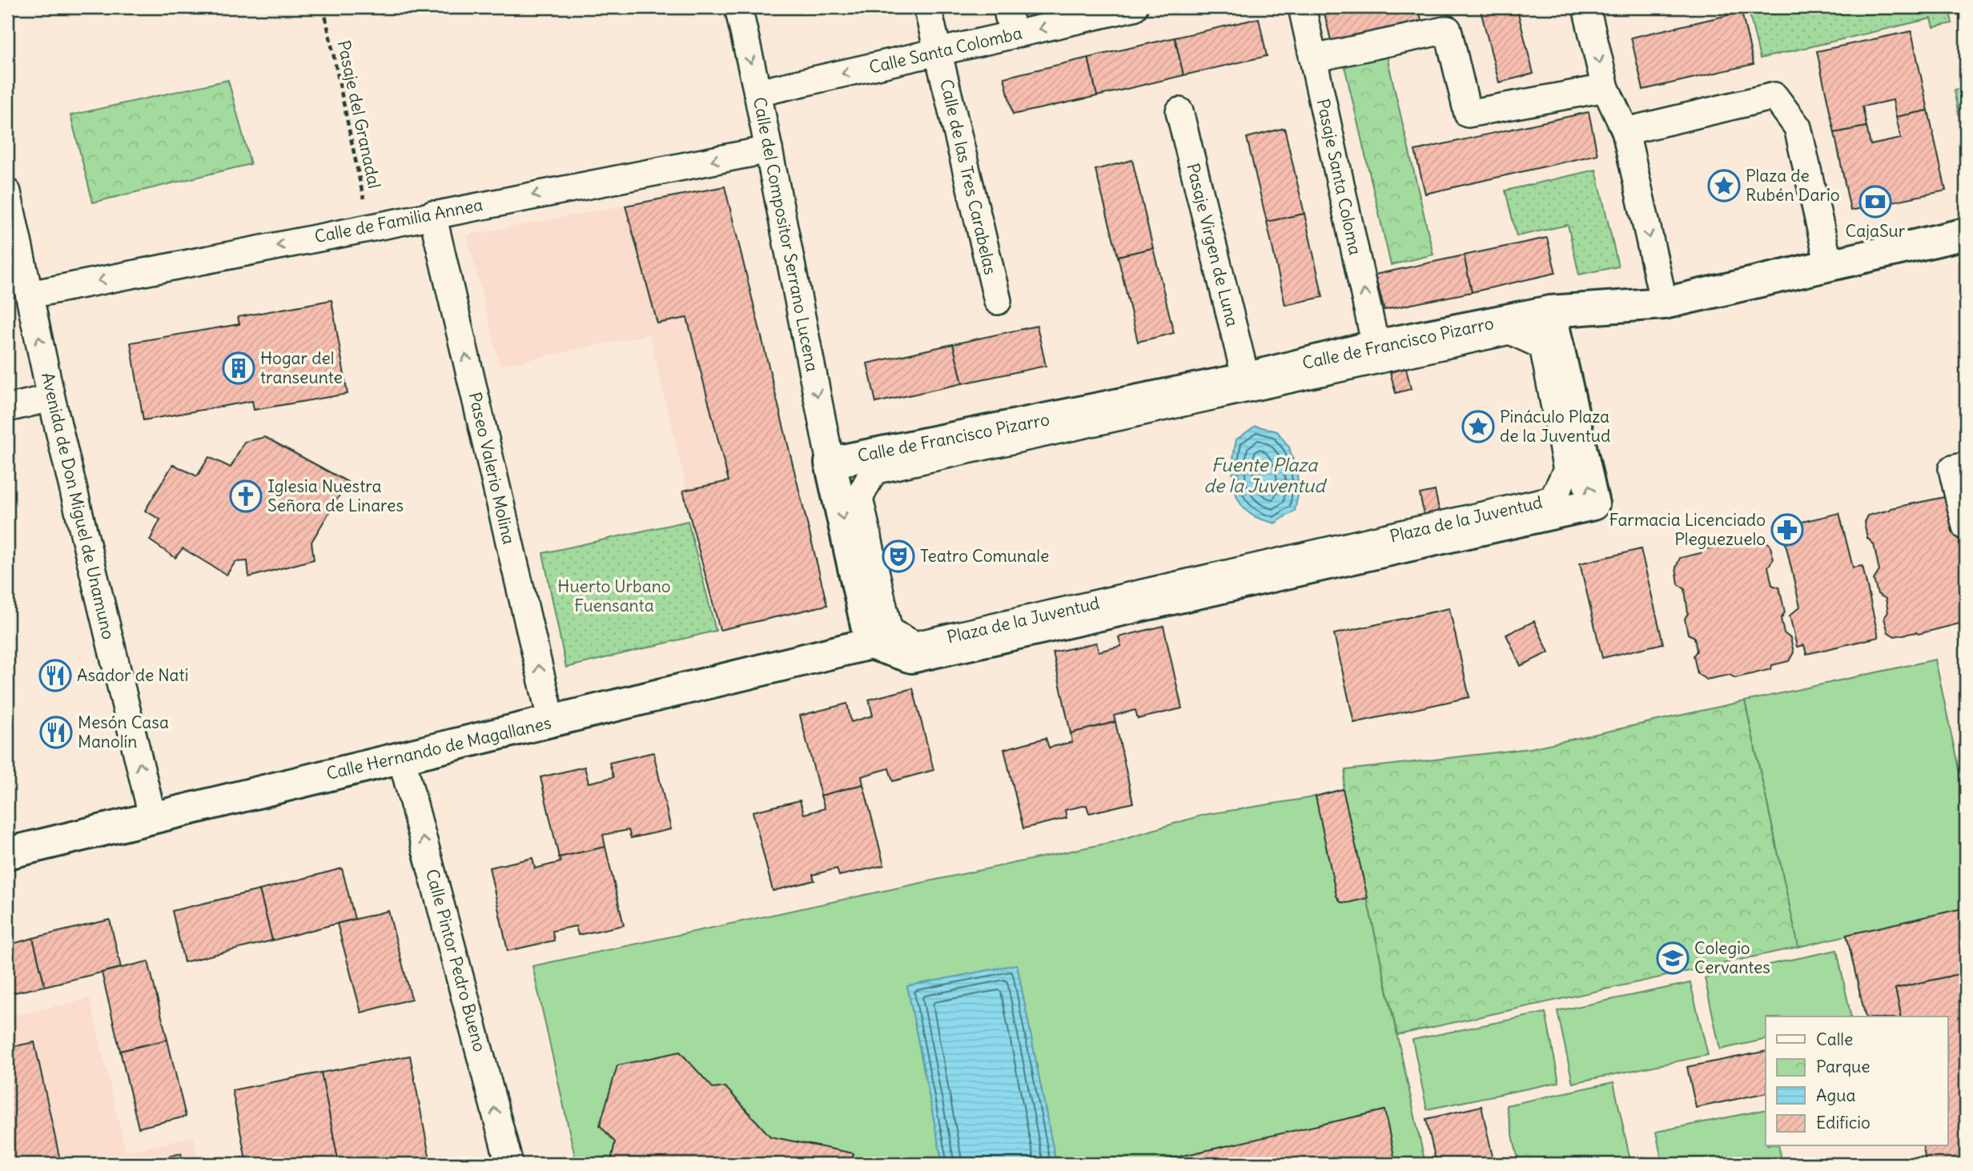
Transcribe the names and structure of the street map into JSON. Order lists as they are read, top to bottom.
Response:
{
  "streets": {
    "street": [
      "Calle Santa Colomba",
      "Calle de las Tres Carabelas",
      "Pasaje Santa Coloma",
      "Calle de Familia Annea",
      "Calle del Compositor Serrano Lucena",
      "Pasaje Virgen de Luna",
      "Calle de Francisco Pizarro",
      "Paseo Valerio Molina",
      "Avenida de Don Miguel de Unamuno",
      "Plaza de la Juventud",
      "Calle Hernando de Magallanes",
      "Calle Pintor Pedro Bueno"
    ],
    "path": ["Pasaje del Granadal"]
  },
  "crossings": [
    ["Calle Santa Colomba", "Calle de las Tres Carabelas"],
    ["Calle Santa Colomba", "Calle del Compositor Serrano Lucena"],
    ["Pasaje del Granadal", "Calle de Familia Annea"],
    ["Pasaje Santa Coloma", "Calle de Francisco Pizarro"],
    ["Calle de Familia Annea", "Calle del Compositor Serrano Lucena"],
    ["Calle de Familia Annea", "Paseo Valerio Molina"],
    ["Calle de Familia Annea", "Avenida de Don Miguel de Unamuno"],
    ["Calle del Compositor Serrano Lucena", "Calle de Francisco Pizarro"],
    ["Pasaje Virgen de Luna", "Calle de Francisco Pizarro"],
    ["Calle de Francisco Pizarro", "Plaza de la Juventud"],
    ["Paseo Valerio Molina", "Calle Hernando de Magallanes"],
    ["Avenida de Don Miguel de Unamuno", "Calle Hernando de Magallanes"],
    ["Plaza de la Juventud", "Calle Hernando de Magallanes"],
    ["Calle Hernando de Magallanes", "Calle Pintor Pedro Bueno"]
  ],
  "one_way": [
    "Calle Santa Colomba",
    "Pasaje Santa Coloma",
    "Calle de Familia Annea",
    "Calle del Compositor Serrano Lucena",
    "Paseo Valerio Molina",
    "Avenida de Don Miguel de Unamuno",
    "Calle Pintor Pedro Bueno"
  ],
  "water": ["Fuente Plaza de la Juventud"],
  "parks": ["Huerto Urbano Fuensanta"],
  "places": {
    "place": ["Plaza de Rubén Darío", "Pináculo Plaza de la Juventud"],
    "bank": ["CajaSur"],
    "building": ["Hogar del transeunte"],
    "church": ["Iglesia Nuestra Señora de Linares"],
    "pharmacy": ["Farmacia Licenciado Pleguezuelo"],
    "theatre": ["Teatro Comunale"],
    "restaurant": ["Asador de Nati", "Mesón Casa Manolín"],
    "school or university": ["Colegio Cervantes"]
  },
  "legend": [
    "Calle",
    "Parque",
    "Agua",
    "Edificio"
  ]
}
